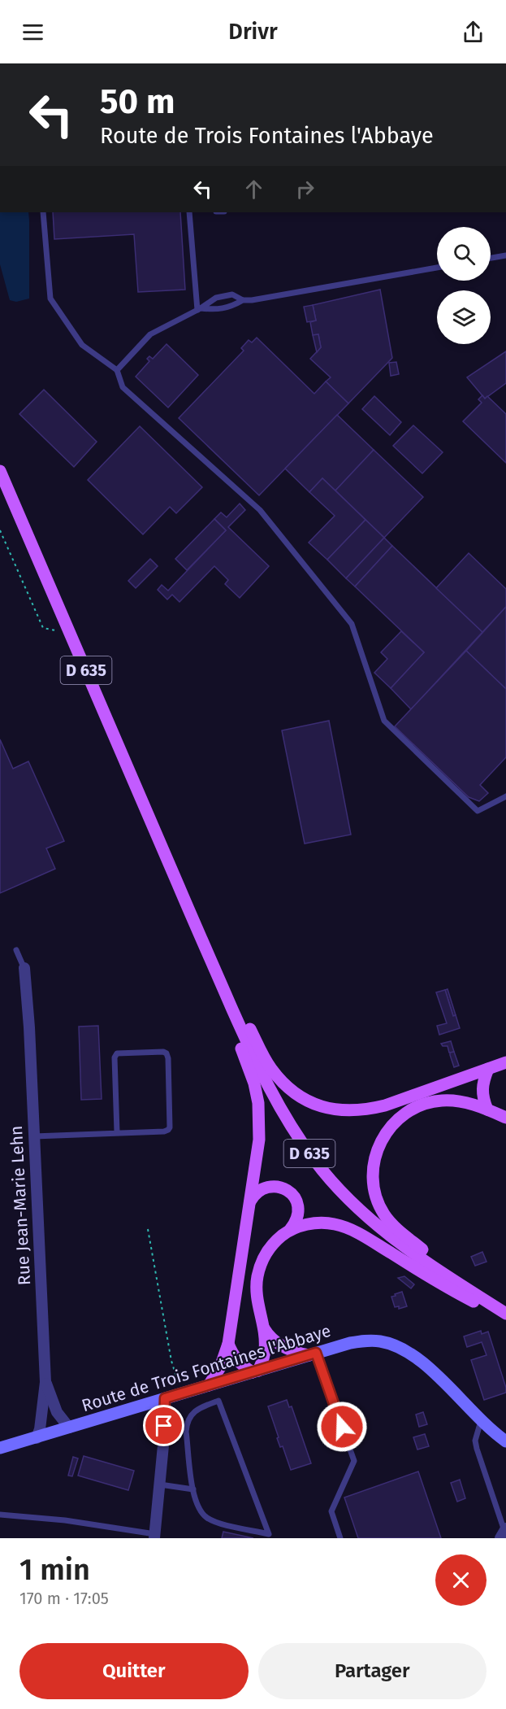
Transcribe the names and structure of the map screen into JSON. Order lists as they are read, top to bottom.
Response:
{
  "streets": {
    "main road": ["D 635", "Route de Trois Fontaines l'Abbaye"],
    "street": ["Rue Jean-Marie Lehn"]
  },
  "crossings": [
    ["Rue Jean-Marie Lehn", "Route de Trois Fontaines l'Abbaye"]
  ],
  "page": {
    "header": "Drivr",
    "turn": ["50 m", "Route de Trois Fontaines l'Abbaye"],
    "heading": ["1 min", "170 m · 17:05"],
    "buttons": ["Quitter", "Partager"]
  }
}
